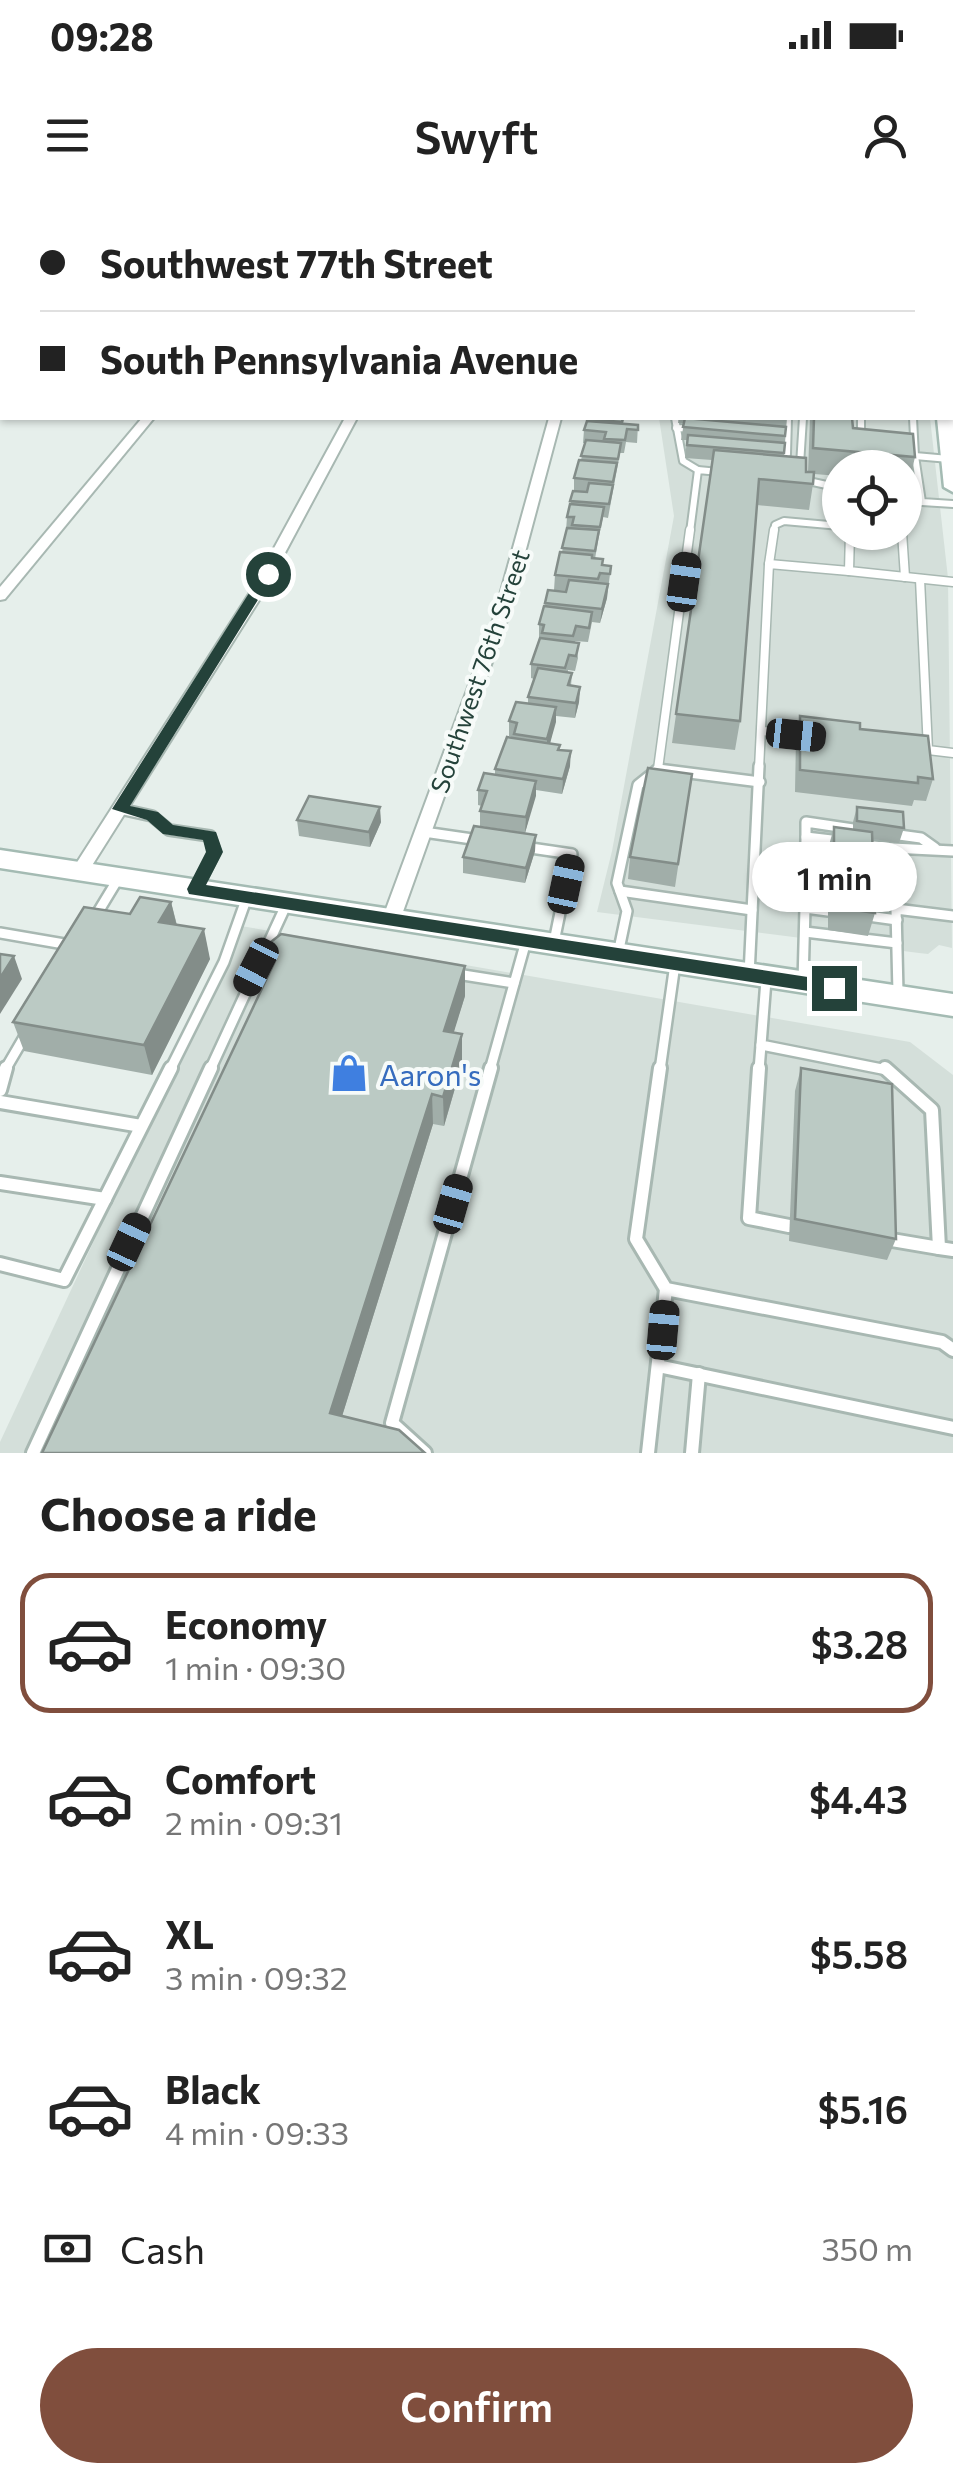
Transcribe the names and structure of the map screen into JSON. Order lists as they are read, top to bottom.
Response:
{
  "streets": {
    "street": ["Southwest 76th Street"]
  },
  "places": {
    "shop": ["Aaron's"]
  },
  "page": {
    "status": "09:28",
    "header": "Swyft",
    "banner": ["Southwest 77th Street", "South Pennsylvania Avenue"],
    "bubble": "1 min",
    "heading": "Choose a ride",
    "list": [
      {
        "name": "Economy",
        "note": "1 min · 09:30",
        "value": "$3.28"
      },
      {
        "name": "Comfort",
        "note": "2 min · 09:31",
        "value": "$4.43"
      },
      {
        "name": "XL",
        "note": "3 min · 09:32",
        "value": "$5.58"
      },
      {
        "name": "Black",
        "note": "4 min · 09:33",
        "value": "$5.16"
      }
    ],
    "pay": ["Cash", "350 m"],
    "buttons": "Confirm"
  }
}
